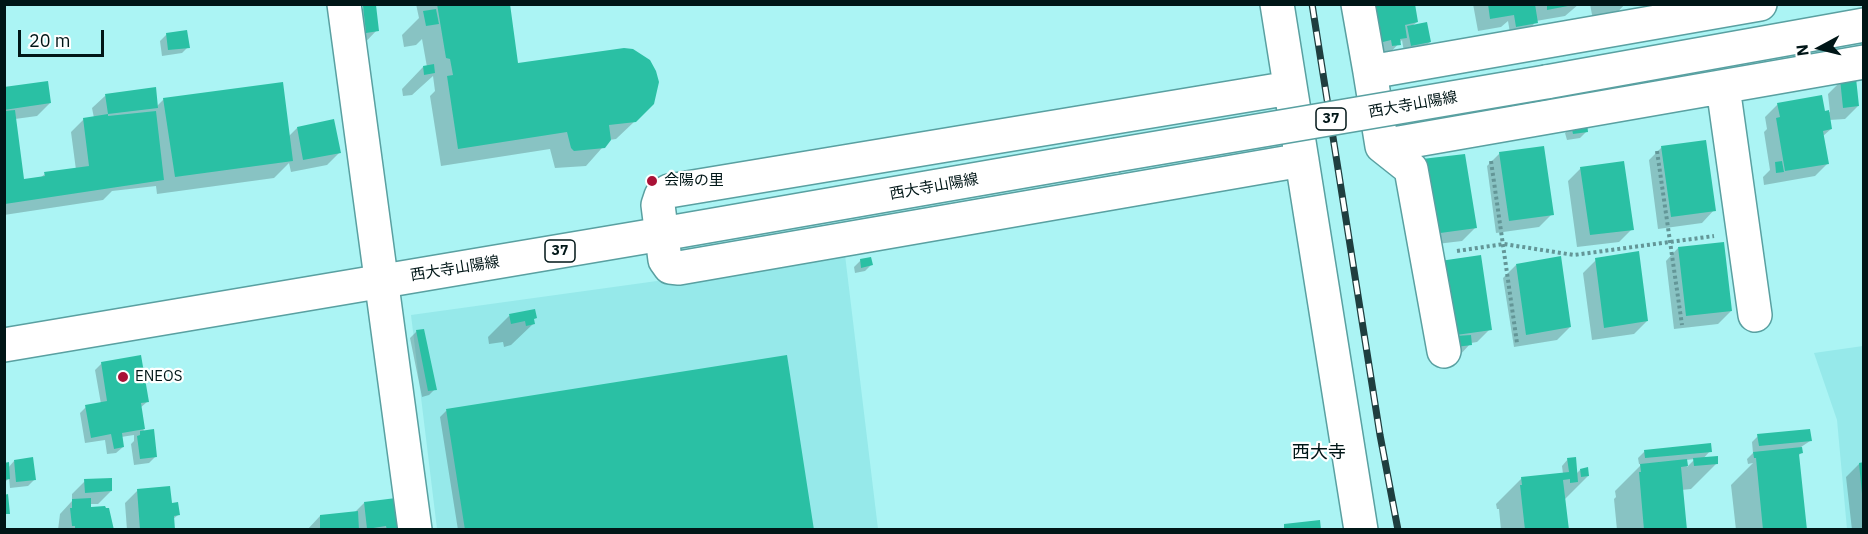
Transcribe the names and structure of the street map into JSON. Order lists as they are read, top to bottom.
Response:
{
  "streets": {
    "street": ["西大寺山陽線", "37"]
  },
  "districts": ["西大寺"],
  "places": ["会陽の里", "ENEOS"],
  "scale_bar": "20 m",
  "north": "left"
}
